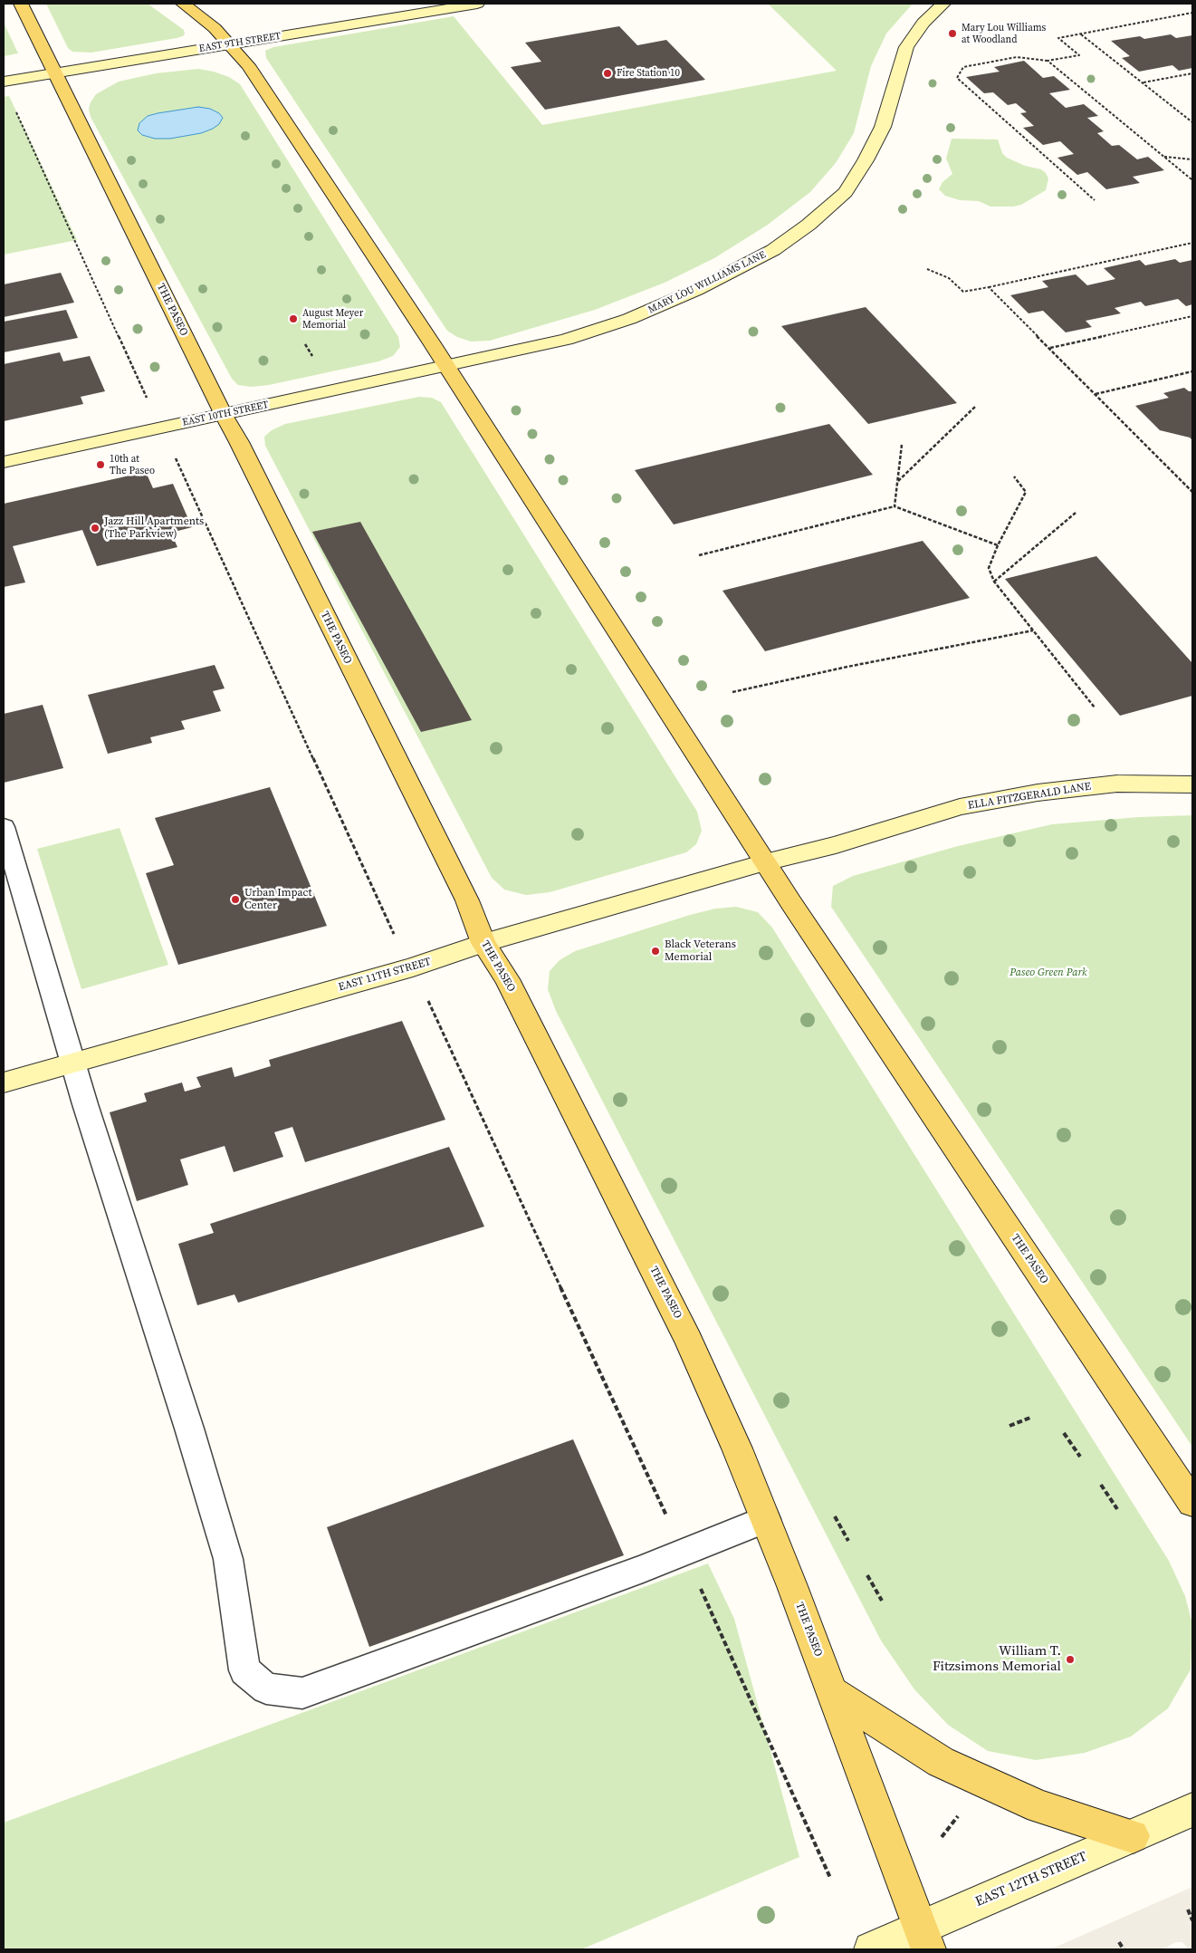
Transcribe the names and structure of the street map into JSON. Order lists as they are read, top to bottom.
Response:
{
  "streets": {
    "main road": [
      "EAST 9TH STREET",
      "MARY LOU WILLIAMS LANE",
      "THE PASEO",
      "EAST 10TH STREET",
      "ELLA FITZGERALD LANE",
      "EAST 11TH STREET",
      "EAST 12TH STREET"
    ]
  },
  "crossings": [
    ["EAST 9TH STREET", "THE PASEO"],
    ["MARY LOU WILLIAMS LANE", "THE PASEO"],
    ["MARY LOU WILLIAMS LANE", "EAST 10TH STREET"],
    ["THE PASEO", "EAST 10TH STREET"],
    ["THE PASEO", "ELLA FITZGERALD LANE"],
    ["THE PASEO", "EAST 11TH STREET"],
    ["THE PASEO", "EAST 12TH STREET"],
    ["ELLA FITZGERALD LANE", "EAST 11TH STREET"]
  ],
  "parks": ["Paseo Green Park"],
  "places": [
    "Mary Lou Williams at Woodland",
    "Fire Station 10",
    "August Meyer Memorial",
    "10th at The Paseo",
    "Jazz Hill Apartments (The Parkview)",
    "Urban Impact Center",
    "Black Veterans Memorial",
    "William T. Fitzsimons Memorial"
  ]
}
